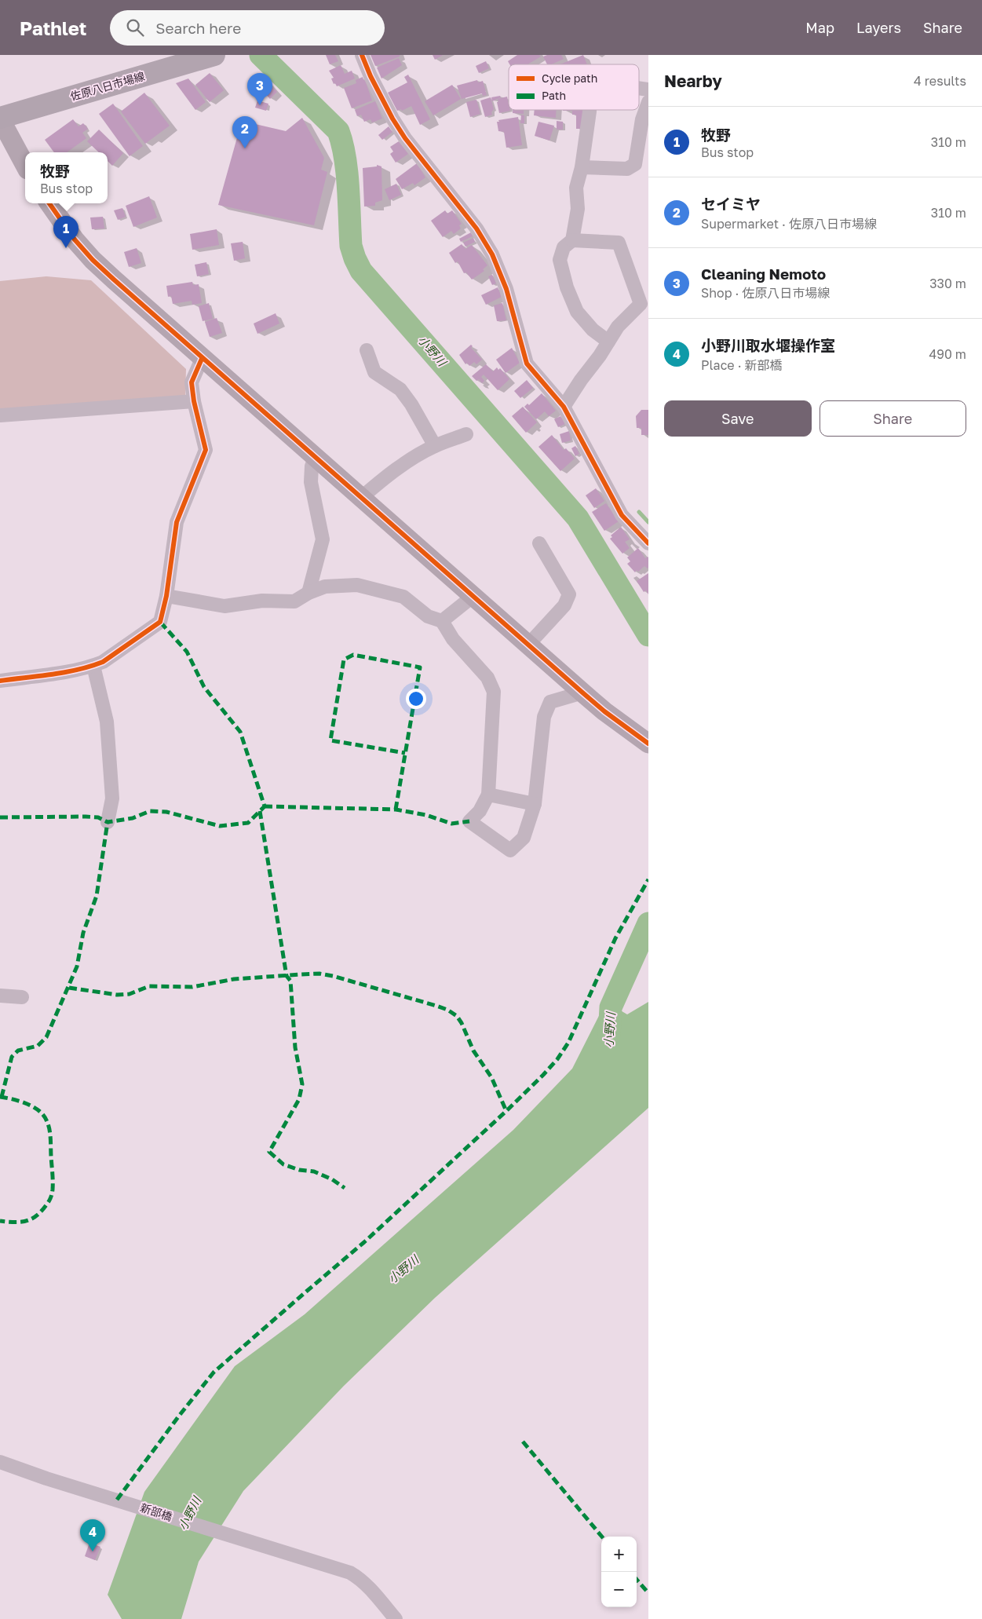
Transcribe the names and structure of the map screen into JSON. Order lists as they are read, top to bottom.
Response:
{
  "streets": {
    "main road": ["佐原八日市場線"],
    "street": ["新部橋"]
  },
  "water": ["小野川"],
  "legend": ["Cycle path", "Path"],
  "page": {
    "header": "Pathlet",
    "search": "Search here",
    "nav": ["Map", "Layers", "Share"],
    "heading": ["Nearby", "4 results"],
    "pins": [
      "3",
      "2",
      "1",
      "4"
    ],
    "list": [
      {
        "mark": "1",
        "name": "牧野",
        "note": "Bus stop",
        "value": "310 m"
      },
      {
        "mark": "2",
        "name": "セイミヤ",
        "note": "Supermarket · 佐原八日市場線",
        "value": "310 m"
      },
      {
        "mark": "3",
        "name": "Cleaning Nemoto",
        "note": "Shop · 佐原八日市場線",
        "value": "330 m"
      },
      {
        "mark": "4",
        "name": "小野川取水堰操作室",
        "note": "Place · 新部橋",
        "value": "490 m"
      }
    ],
    "popup": ["牧野", "Bus stop"],
    "buttons": ["Save", "Share"],
    "map_buttons": ["+", "−"]
  }
}
